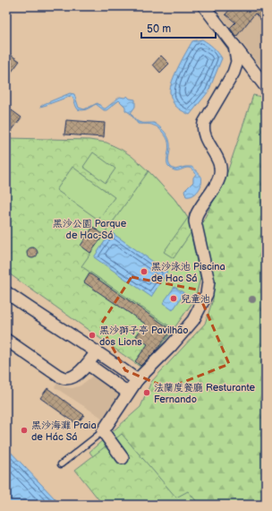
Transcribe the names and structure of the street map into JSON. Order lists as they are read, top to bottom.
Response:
{
  "parks": ["黑沙公園 Parque de Hac-Sá"],
  "places": [
    "黑沙泳池 Piscina de Hac Sá",
    "兒童池",
    "黑沙獅子亭 Pavilhão dos Lions",
    "法蘭度餐廳 Resturante Fernando",
    "黑沙海灘 Praia de Hác Sá"
  ],
  "scale_bar": "50 m"
}
